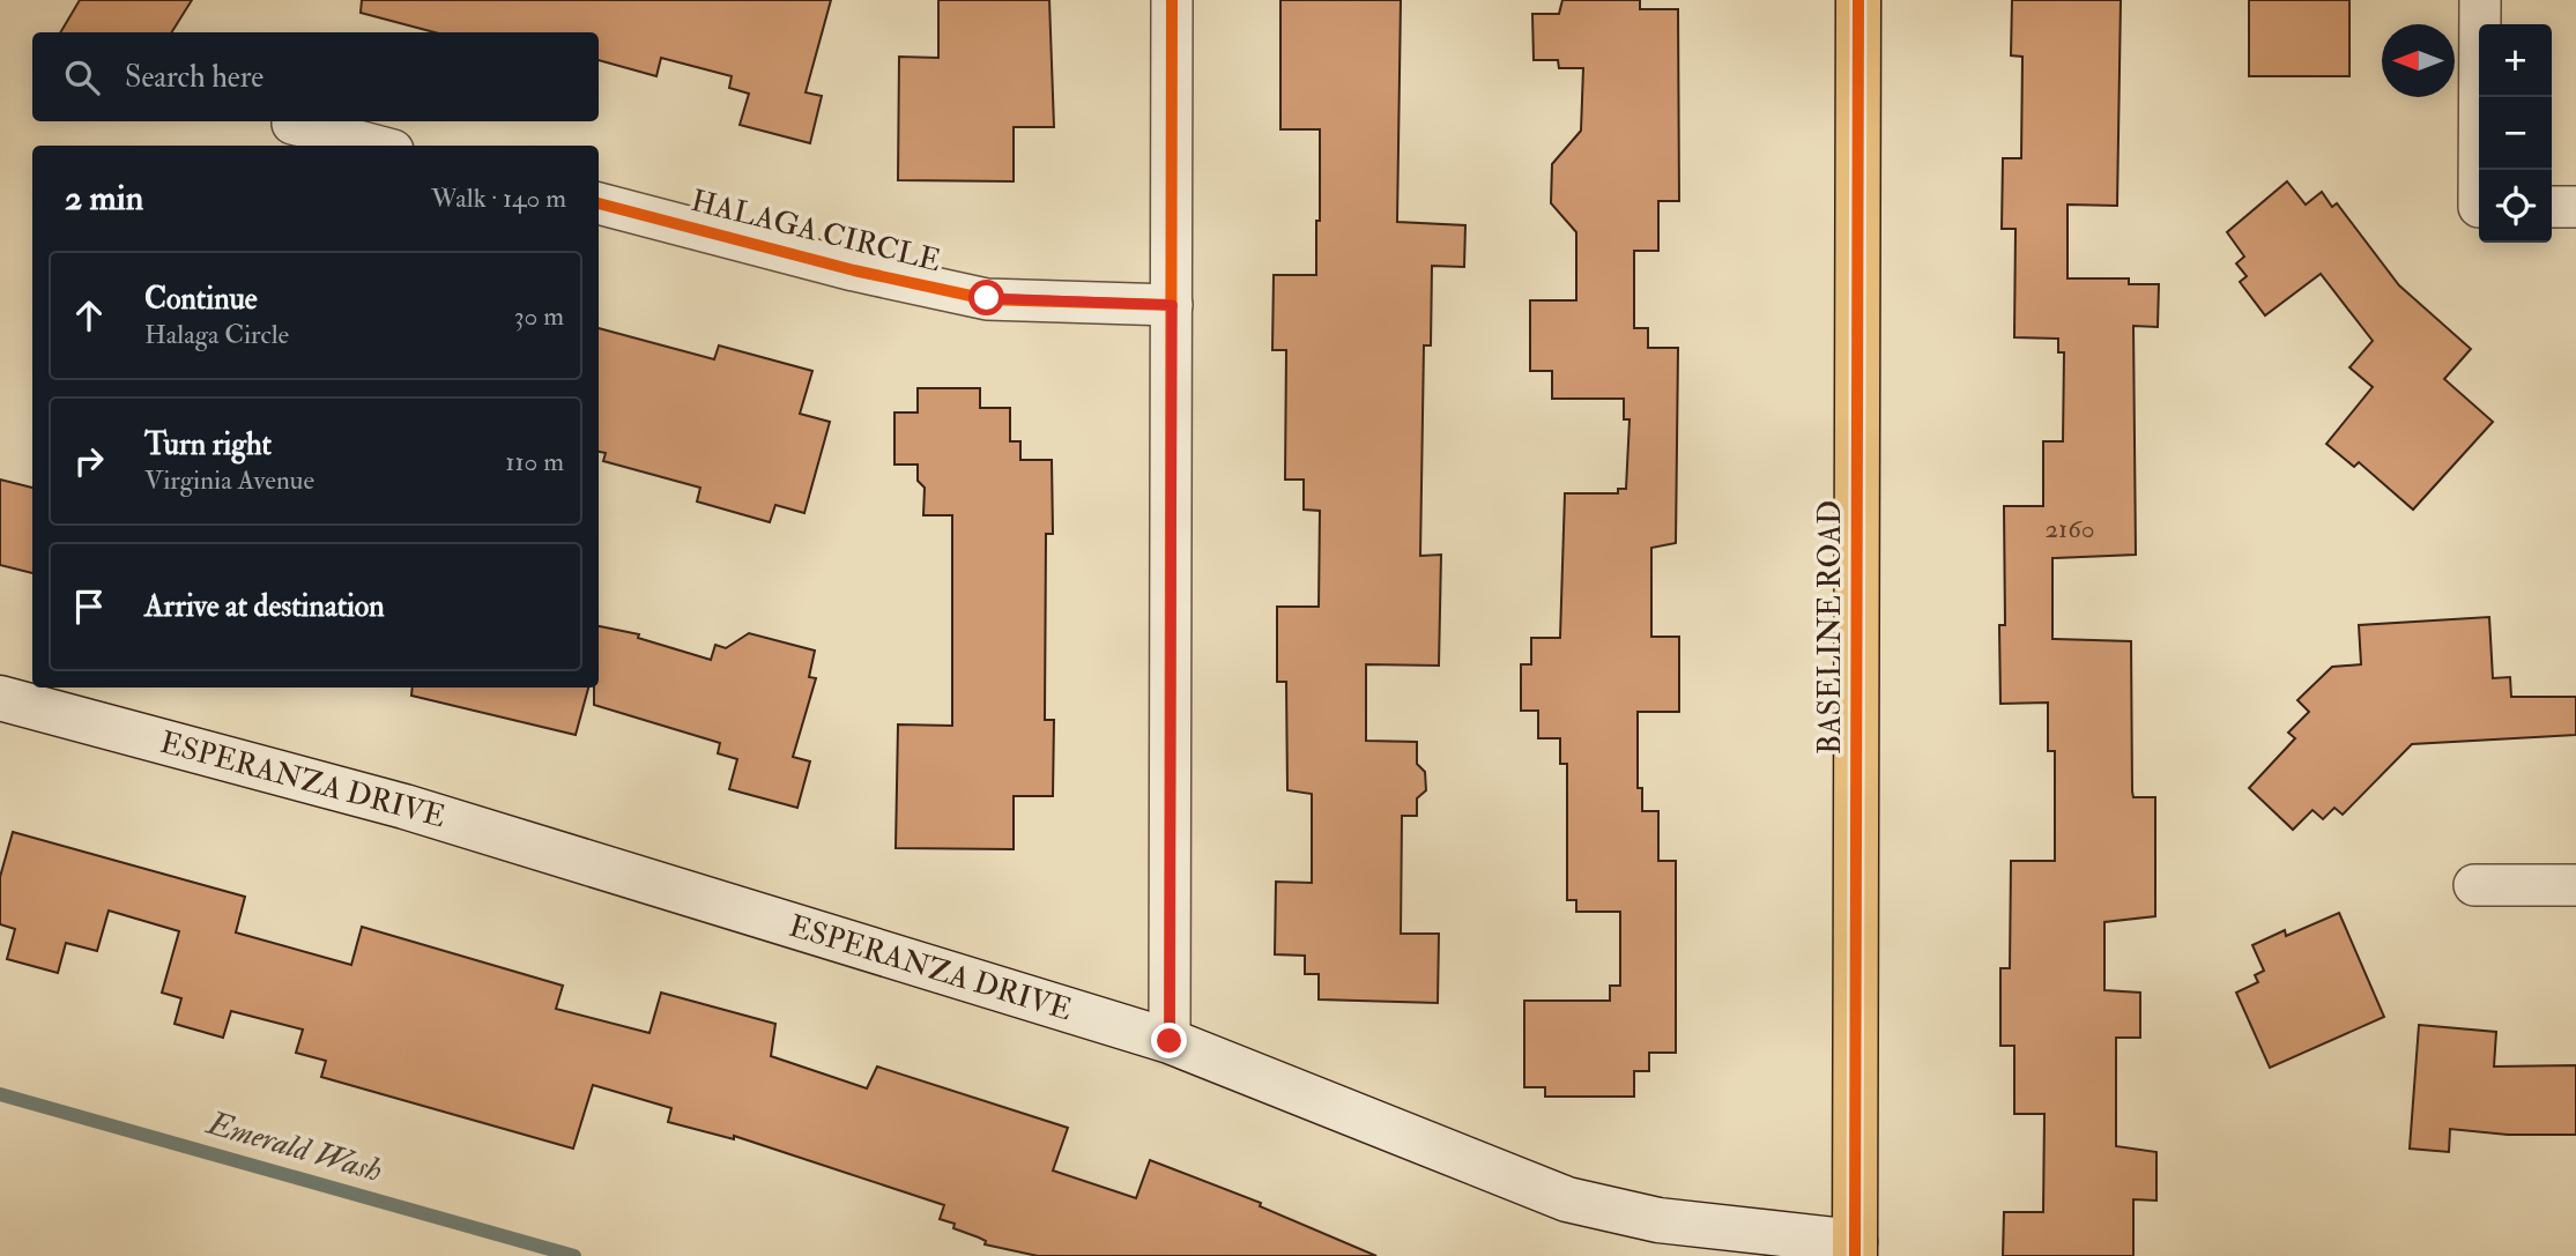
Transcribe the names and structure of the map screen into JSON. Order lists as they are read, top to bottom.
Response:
{
  "streets": {
    "main road": ["BASELINE ROAD", "ESPERANZA DRIVE"],
    "street": ["HALAGA CIRCLE"]
  },
  "crossings": [
    ["BASELINE ROAD", "ESPERANZA DRIVE"]
  ],
  "water": ["Emerald Wash"],
  "house_numbers": ["2160"],
  "north": "left",
  "page": {
    "map_buttons": ["+", "−"],
    "search": "Search here",
    "heading": ["2 min", "Walk · 140 m"],
    "list": [
      ["Continue", "Halaga Circle", "30 m"],
      ["Turn right", "Virginia Avenue", "110 m"],
      "Arrive at destination"
    ]
  }
}
